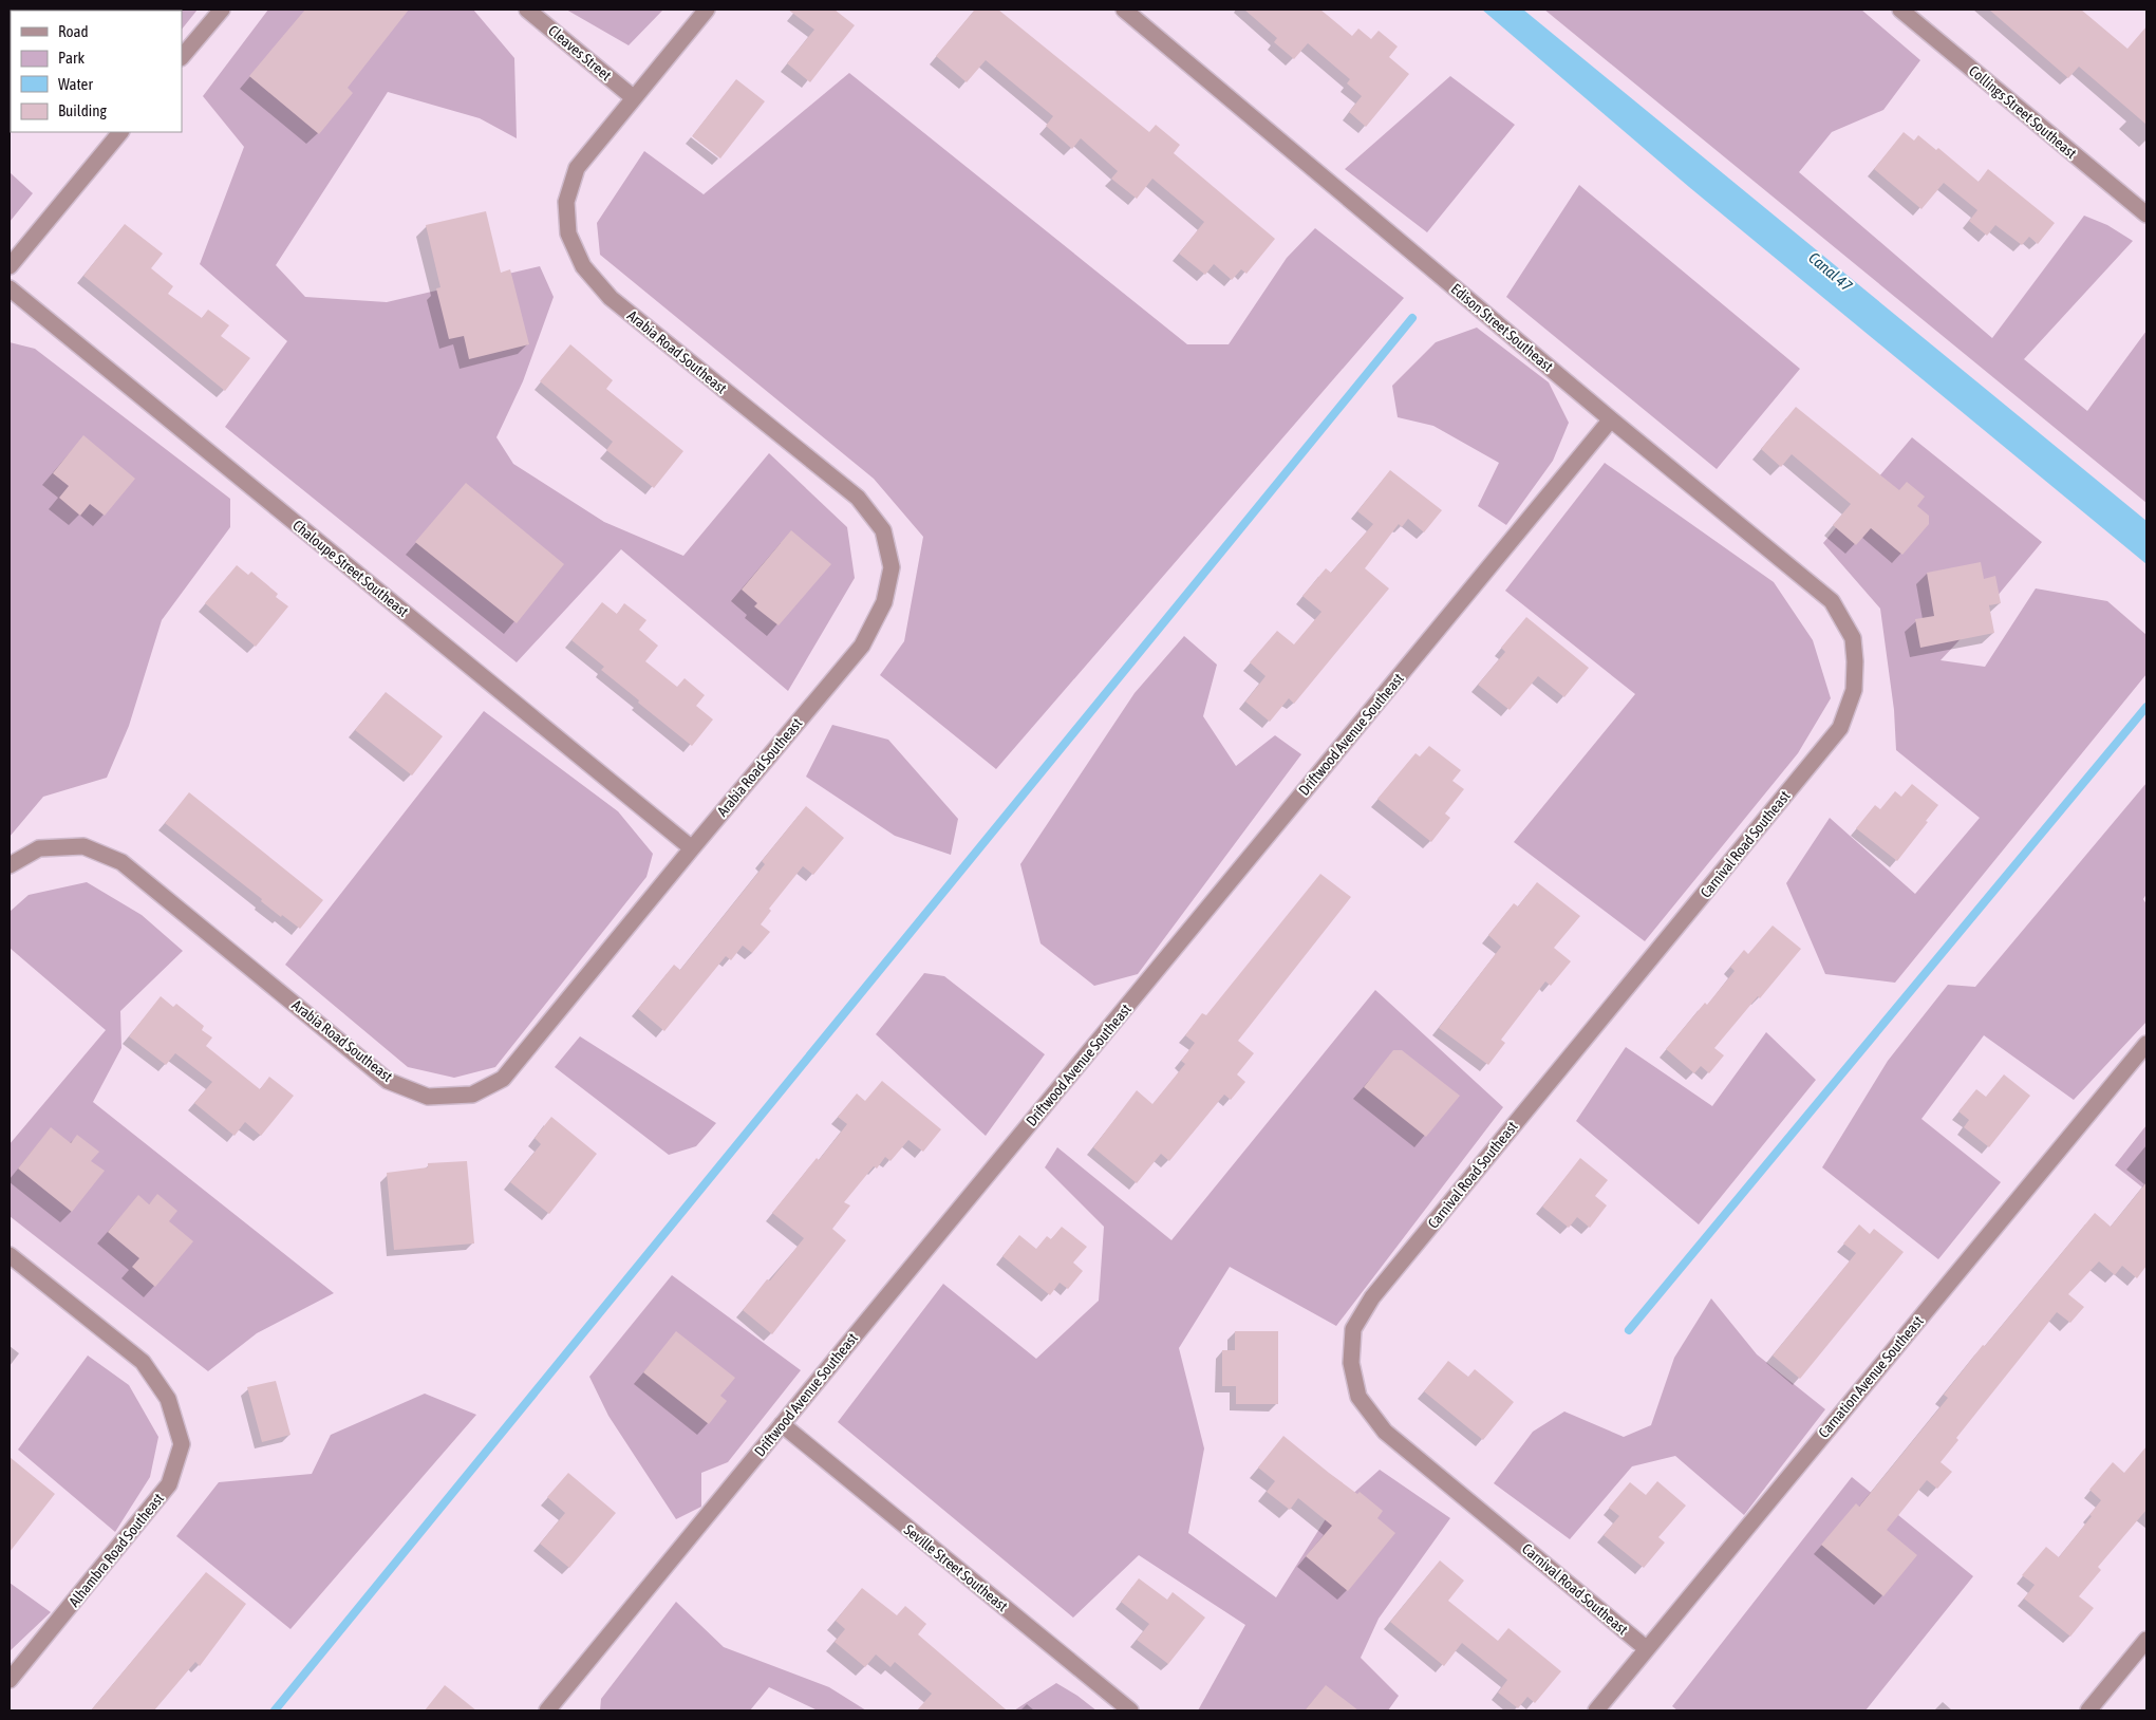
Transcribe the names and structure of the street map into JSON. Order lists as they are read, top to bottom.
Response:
{
  "streets": {
    "street": [
      "Cleaves Street",
      "Collings Street Southeast",
      "Edison Street Southeast",
      "Arabia Road Southeast",
      "Chaloupe Street Southeast",
      "Driftwood Avenue Southeast",
      "Carnival Road Southeast",
      "Carnation Avenue Southeast",
      "Alhambra Road Southeast",
      "Seville Street Southeast"
    ]
  },
  "crossings": [
    ["Cleaves Street", "Arabia Road Southeast"],
    ["Edison Street Southeast", "Driftwood Avenue Southeast"],
    ["Edison Street Southeast", "Carnival Road Southeast"],
    ["Arabia Road Southeast", "Chaloupe Street Southeast"],
    ["Driftwood Avenue Southeast", "Seville Street Southeast"],
    ["Carnival Road Southeast", "Carnation Avenue Southeast"]
  ],
  "water": ["Canal 47"],
  "legend": [
    "Road",
    "Park",
    "Water",
    "Building"
  ]
}
